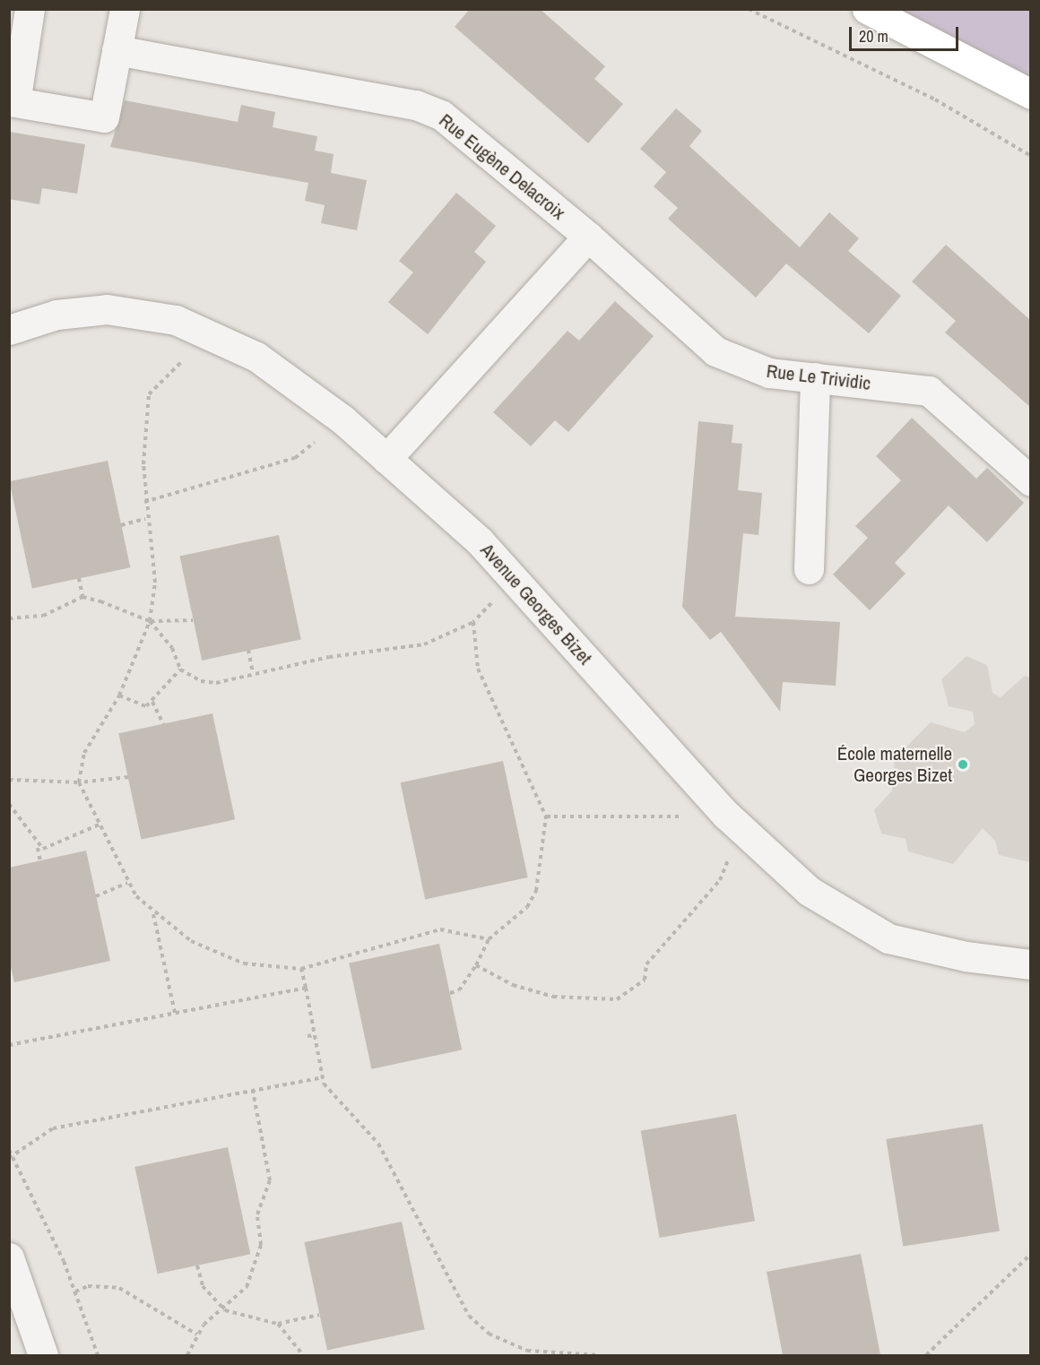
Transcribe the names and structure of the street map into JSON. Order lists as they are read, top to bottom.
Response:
{
  "streets": {
    "street": ["Rue Eugène Delacroix", "Rue Le Trividic", "Avenue Georges Bizet"]
  },
  "crossings": [
    ["Rue Eugène Delacroix", "Rue Le Trividic"]
  ],
  "places": ["École maternelle Georges Bizet"],
  "scale_bar": "20 m"
}
